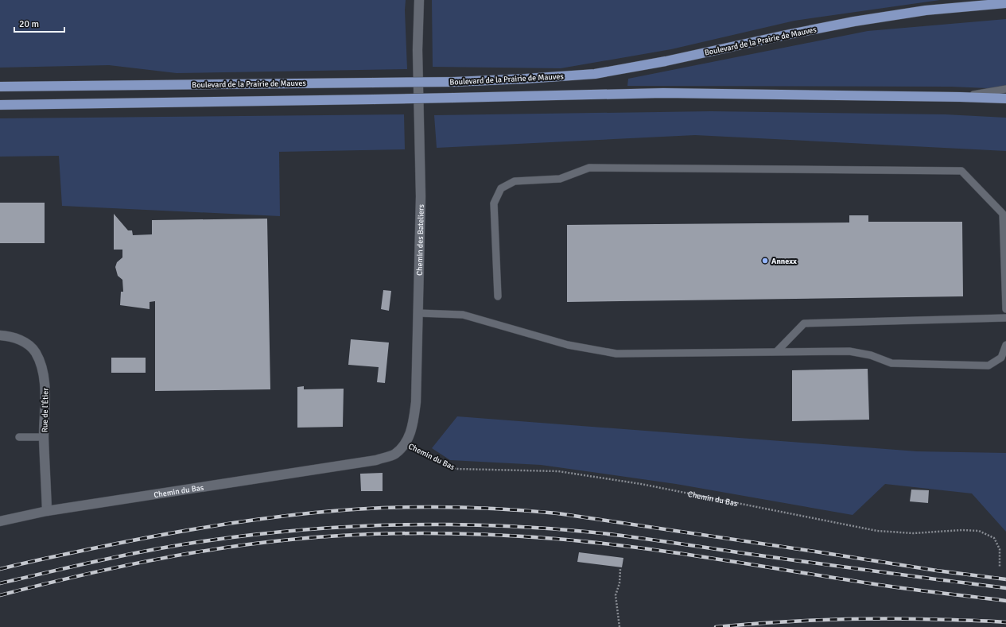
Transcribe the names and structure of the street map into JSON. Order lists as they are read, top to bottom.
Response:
{
  "streets": {
    "main road": ["Boulevard de la Prairie de Mauves"],
    "street": ["Chemin des Bateliers", "Rue de l'Étier", "Chemin du Bas"]
  },
  "crossings": [
    ["Chemin des Bateliers", "Chemin du Bas"],
    ["Rue de l'Étier", "Chemin du Bas"]
  ],
  "places": ["Annexx"],
  "scale_bar": "20 m"
}
